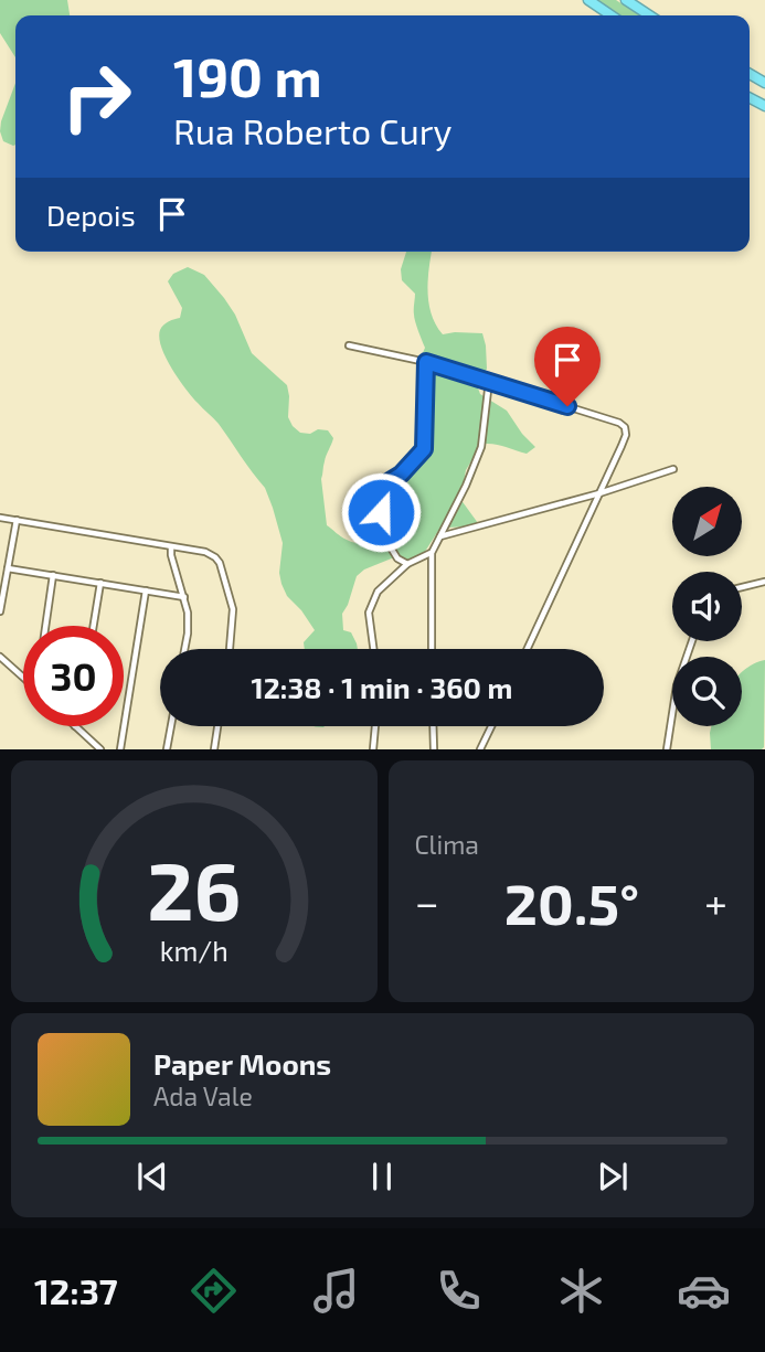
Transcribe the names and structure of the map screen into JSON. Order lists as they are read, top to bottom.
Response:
{
  "north": "top right",
  "page": {
    "turn": ["190 m", "Rua Roberto Cury"],
    "then": "Depois",
    "limit": "30",
    "trip": "12:38 · 1 min · 360 m",
    "tile": "Clima",
    "heat": ["−", "20.5°", "+"],
    "song": ["Paper Moons", "Ada Vale"],
    "tabs": "12:37",
    "gauge": ["26", "km/h"]
  }
}
